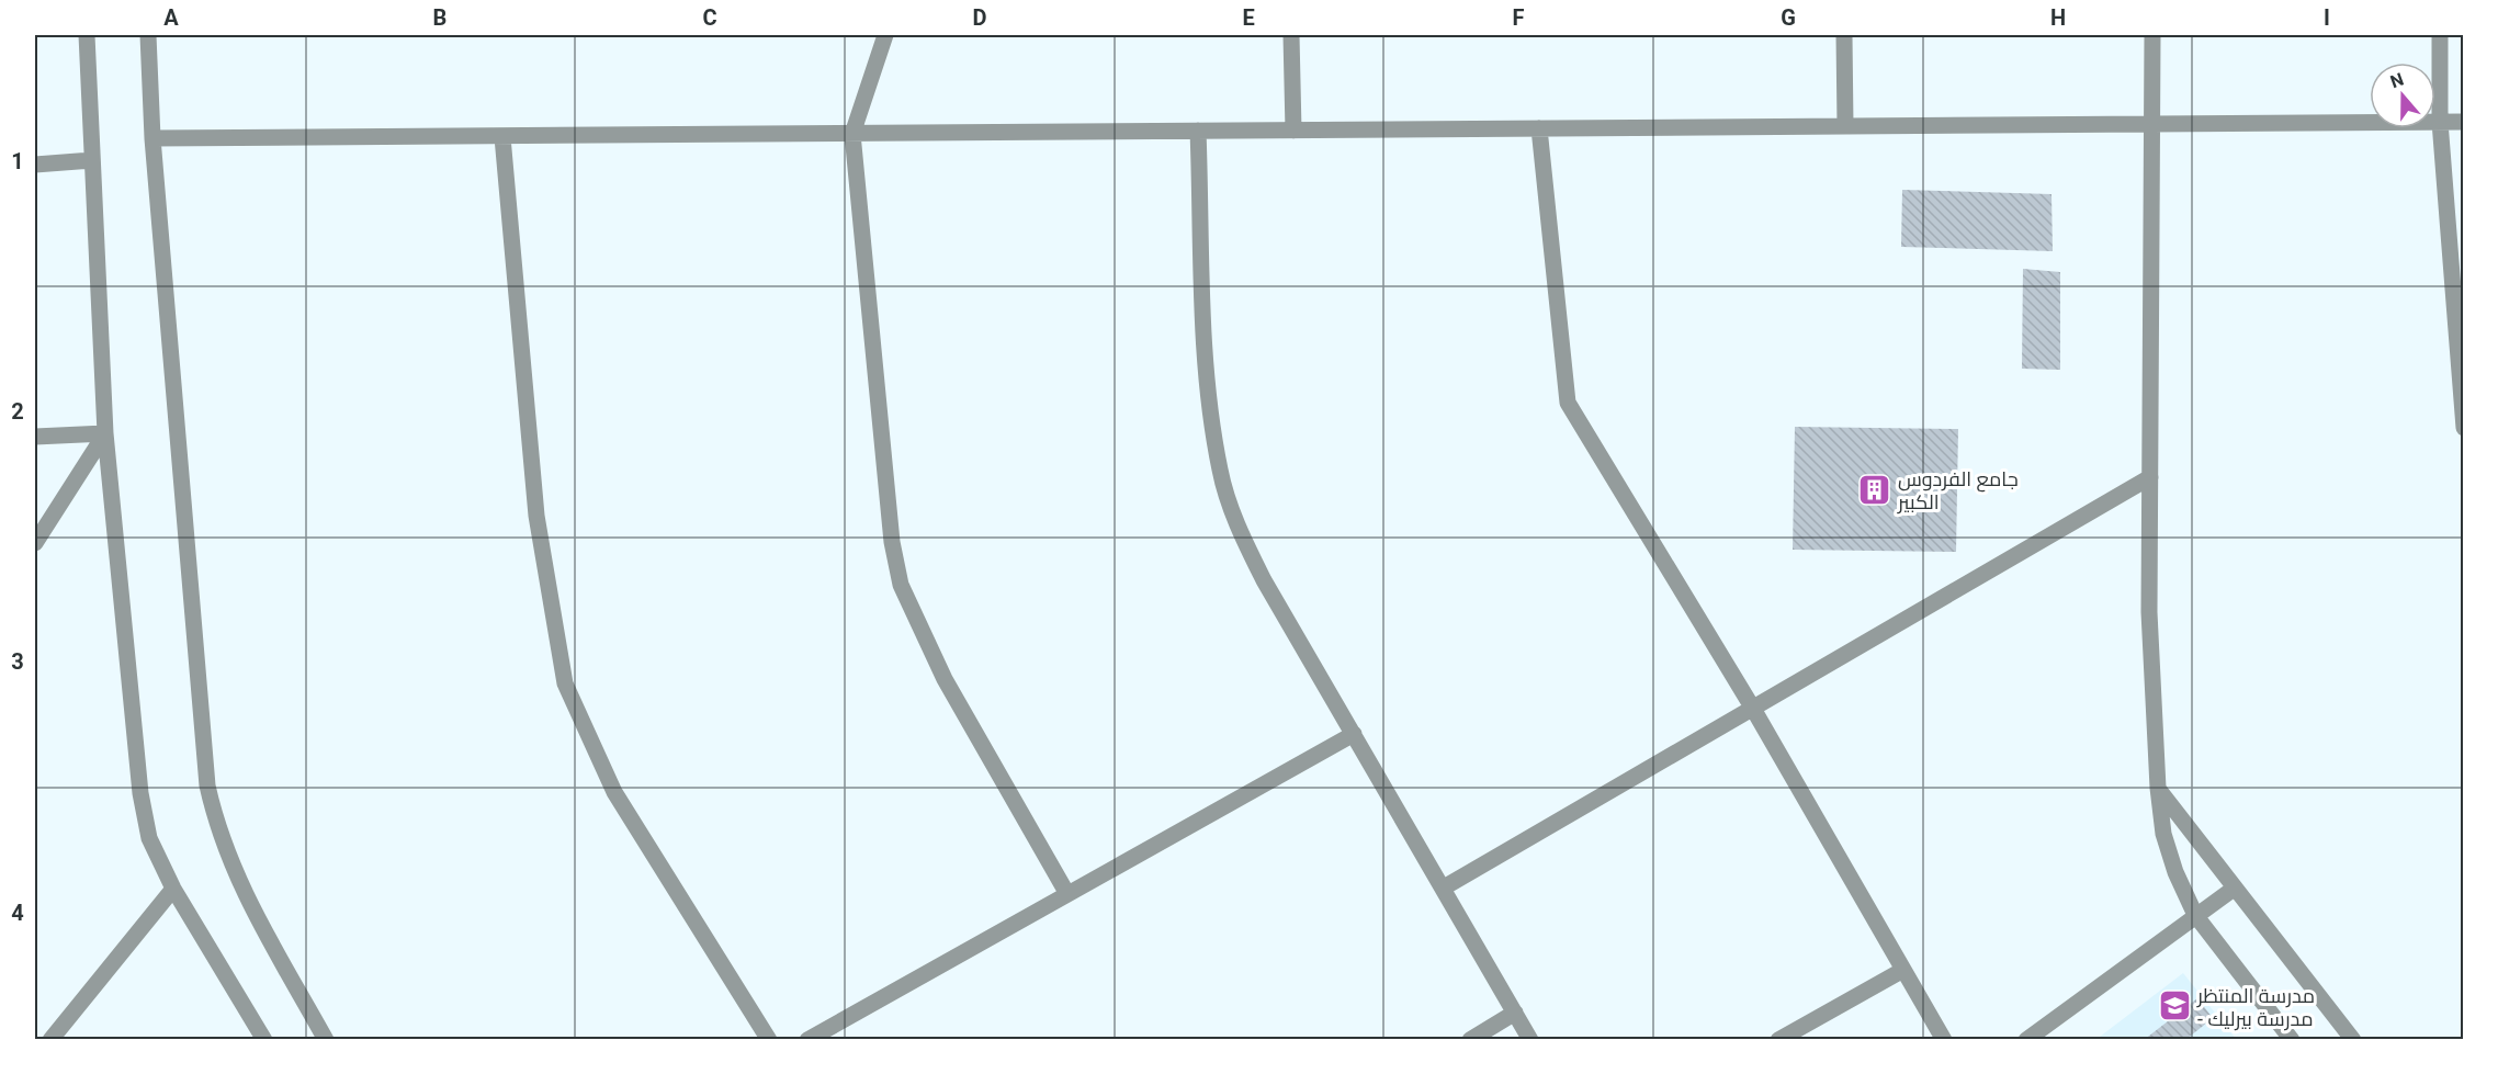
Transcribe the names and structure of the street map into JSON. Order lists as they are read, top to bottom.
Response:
{
  "places": {
    "building": ["جامع الفردوس الكبير"],
    "school or university": ["مدرسة المنتظر - مدرسة بيرليك"]
  },
  "north": "top",
  "grid": {
    "columns": [
      "A",
      "B",
      "C",
      "D",
      "E",
      "F",
      "G",
      "H",
      "I"
    ],
    "rows": [
      "1",
      "2",
      "3",
      "4"
    ]
  }
}
